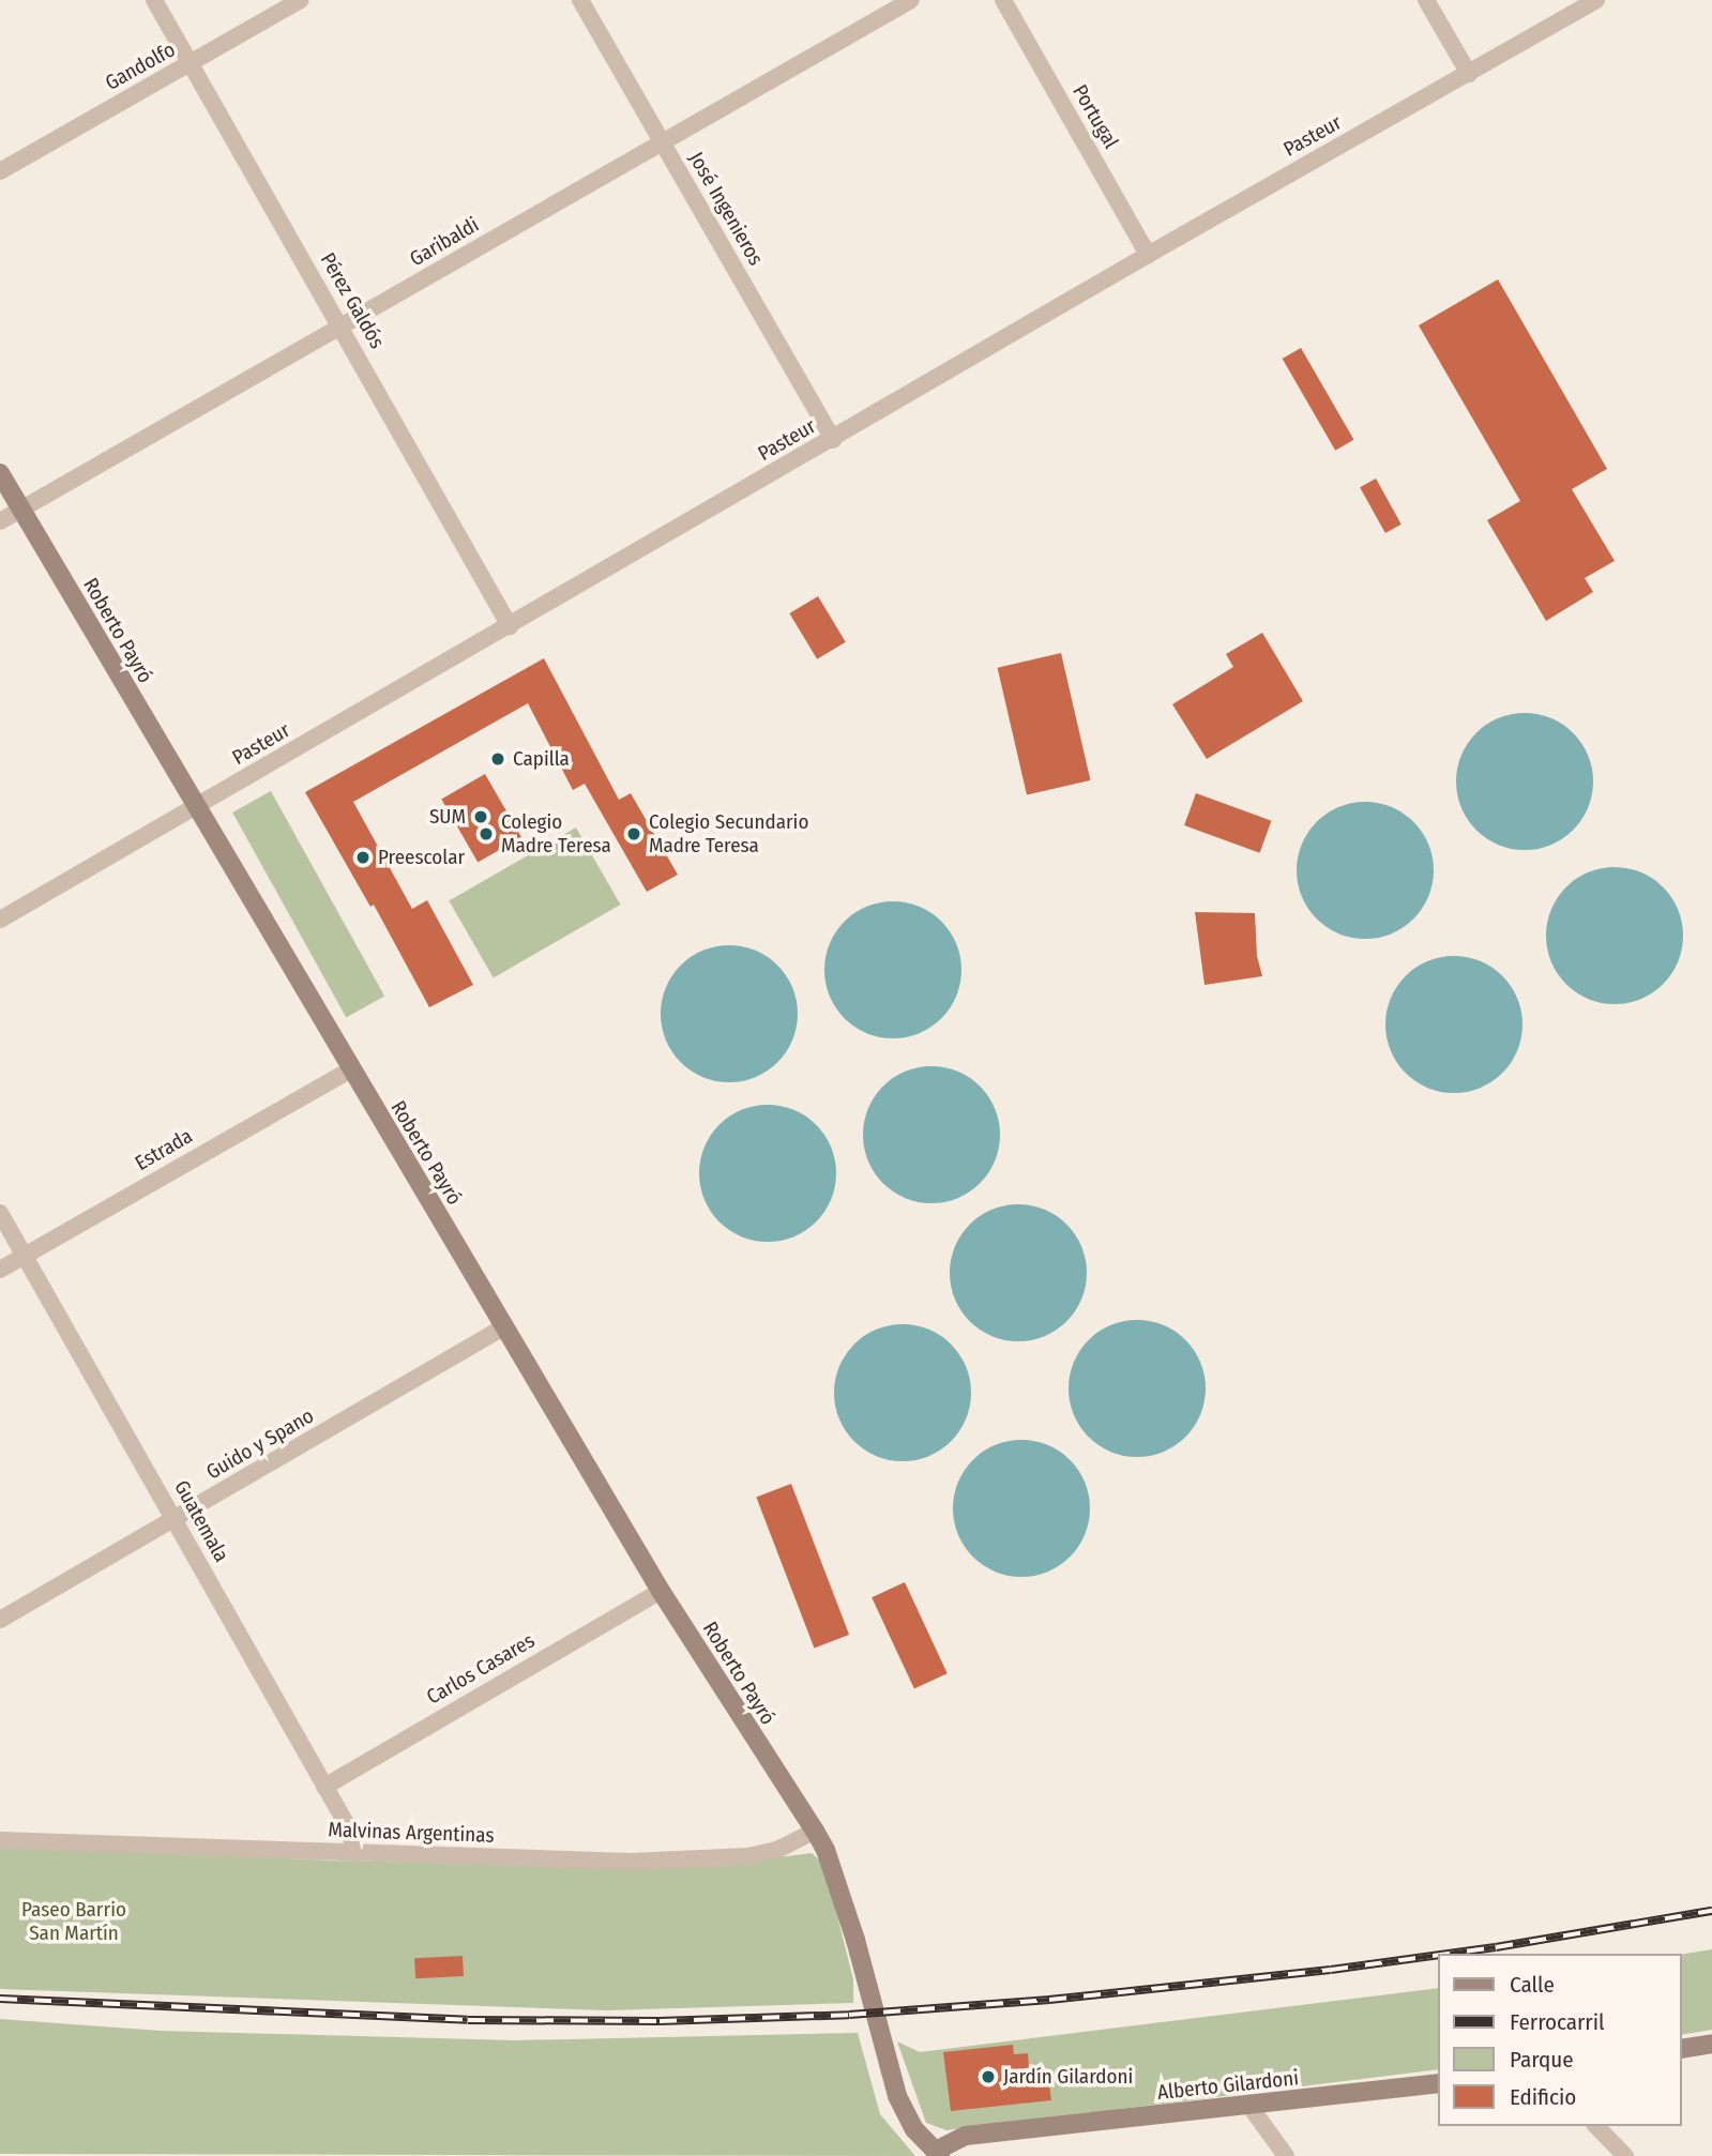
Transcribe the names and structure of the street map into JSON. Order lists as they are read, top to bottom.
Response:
{
  "streets": {
    "street": [
      "Gandolfo",
      "Portugal",
      "Pasteur",
      "José Ingenieros",
      "Garibaldi",
      "Pérez Galdós",
      "Roberto Payró",
      "Estrada",
      "Guido y Spano",
      "Guatemala",
      "Carlos Casares",
      "Malvinas Argentinas",
      "Alberto Gilardoni"
    ]
  },
  "crossings": [
    ["Gandolfo", "Pérez Galdós"],
    ["Portugal", "Pasteur"],
    ["Pasteur", "José Ingenieros"],
    ["Pasteur", "Pérez Galdós"],
    ["Pasteur", "Roberto Payró"],
    ["José Ingenieros", "Garibaldi"],
    ["Garibaldi", "Pérez Galdós"],
    ["Garibaldi", "Roberto Payró"],
    ["Roberto Payró", "Estrada"],
    ["Roberto Payró", "Guido y Spano"],
    ["Roberto Payró", "Carlos Casares"],
    ["Roberto Payró", "Malvinas Argentinas"],
    ["Roberto Payró", "Alberto Gilardoni"],
    ["Estrada", "Guatemala"],
    ["Guido y Spano", "Guatemala"],
    ["Guatemala", "Carlos Casares"],
    ["Guatemala", "Malvinas Argentinas"]
  ],
  "parks": ["Paseo Barrio San Martín"],
  "places": [
    "Capilla",
    "SUM",
    "Colegio Madre Teresa",
    "Colegio Secundario Madre Teresa",
    "Preescolar",
    "Jardín Gilardoni"
  ],
  "legend": [
    "Calle",
    "Ferrocarril",
    "Parque",
    "Edificio"
  ]
}
